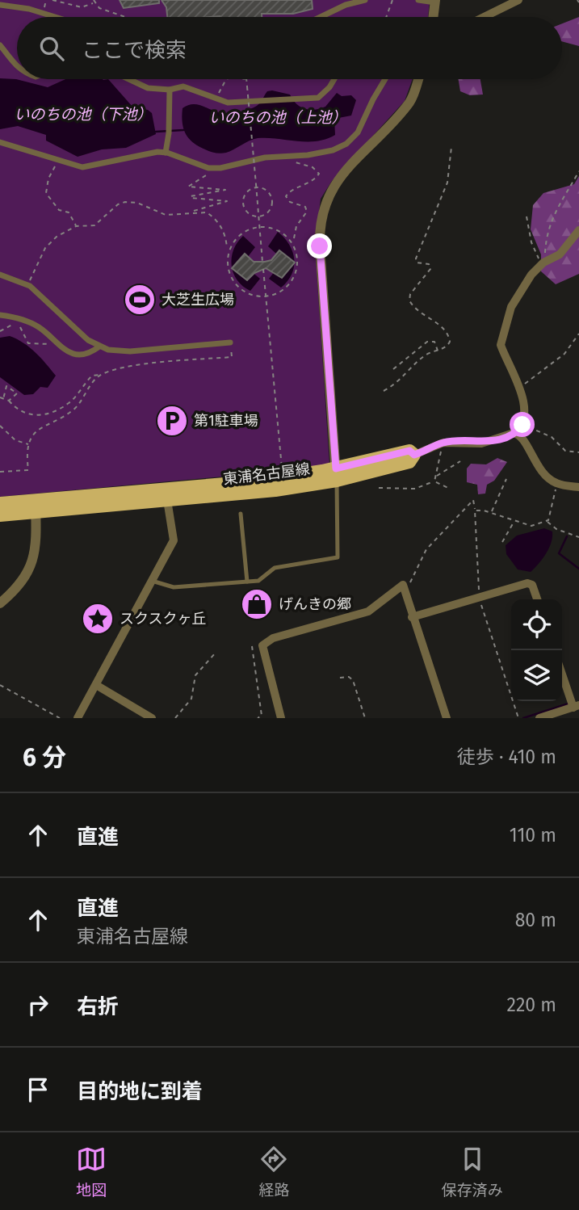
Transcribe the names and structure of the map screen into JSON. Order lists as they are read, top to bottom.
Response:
{
  "streets": {
    "main road": ["東浦名古屋線"]
  },
  "water": ["いのちの池（下池）", "いのちの池（上池）"],
  "places": {
    "sports": ["大芝生広場"],
    "parking": ["第1駐車場"],
    "shop": ["げんきの郷"],
    "place": ["スクスクヶ丘"]
  },
  "page": {
    "search": "ここで検索",
    "heading": ["6 分", "徒歩 · 410 m"],
    "list": [
      ["直進", "110 m"],
      ["直進", "東浦名古屋線", "80 m"],
      ["右折", "220 m"],
      "目的地に到着"
    ],
    "nav": ["地図", "経路", "保存済み"]
  }
}
